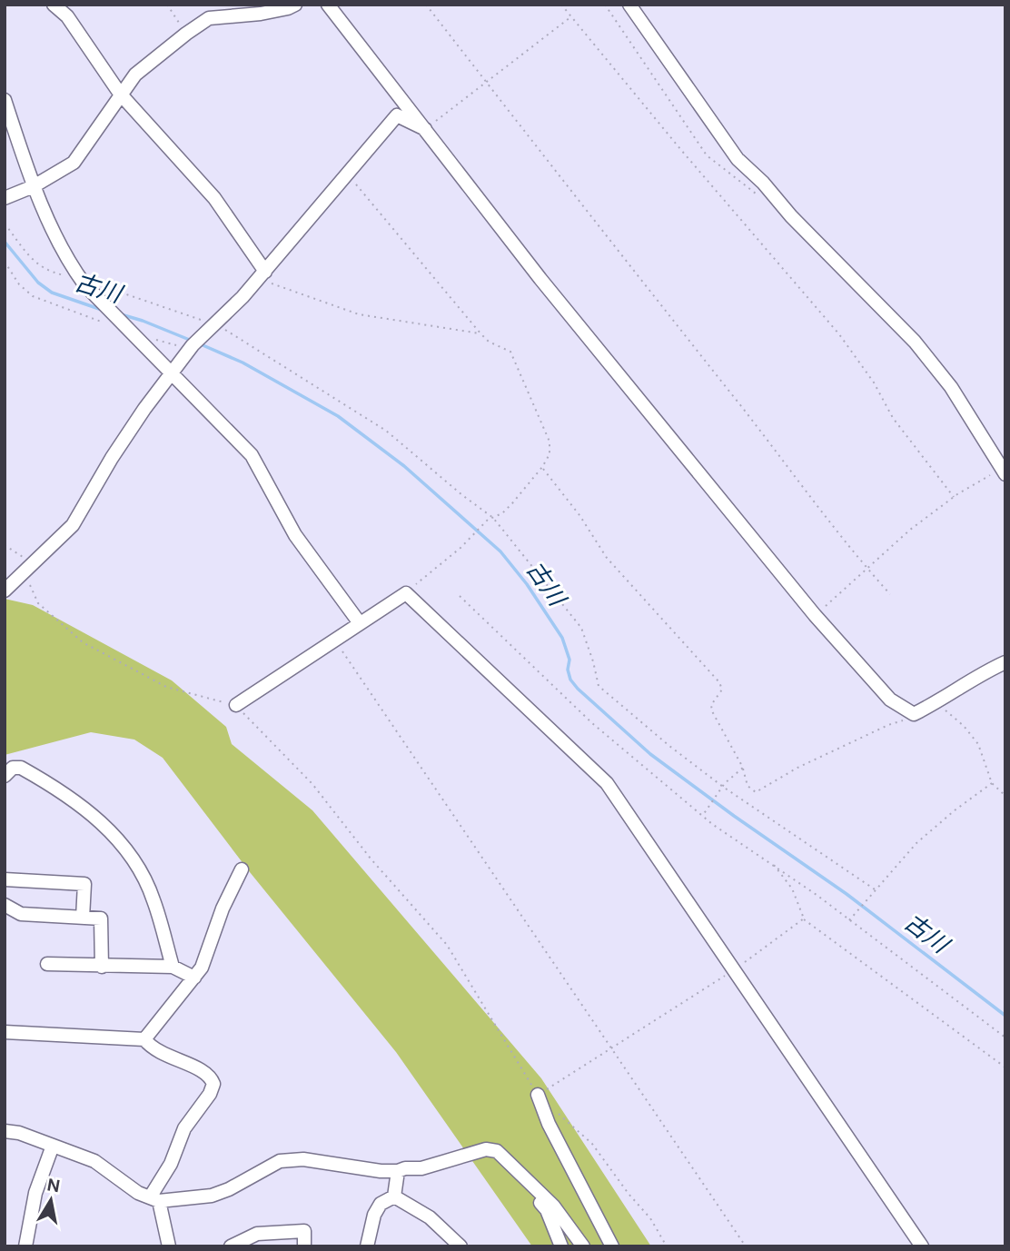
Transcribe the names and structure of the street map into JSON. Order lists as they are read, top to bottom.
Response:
{
  "water": ["古川"],
  "north": "top"
}
